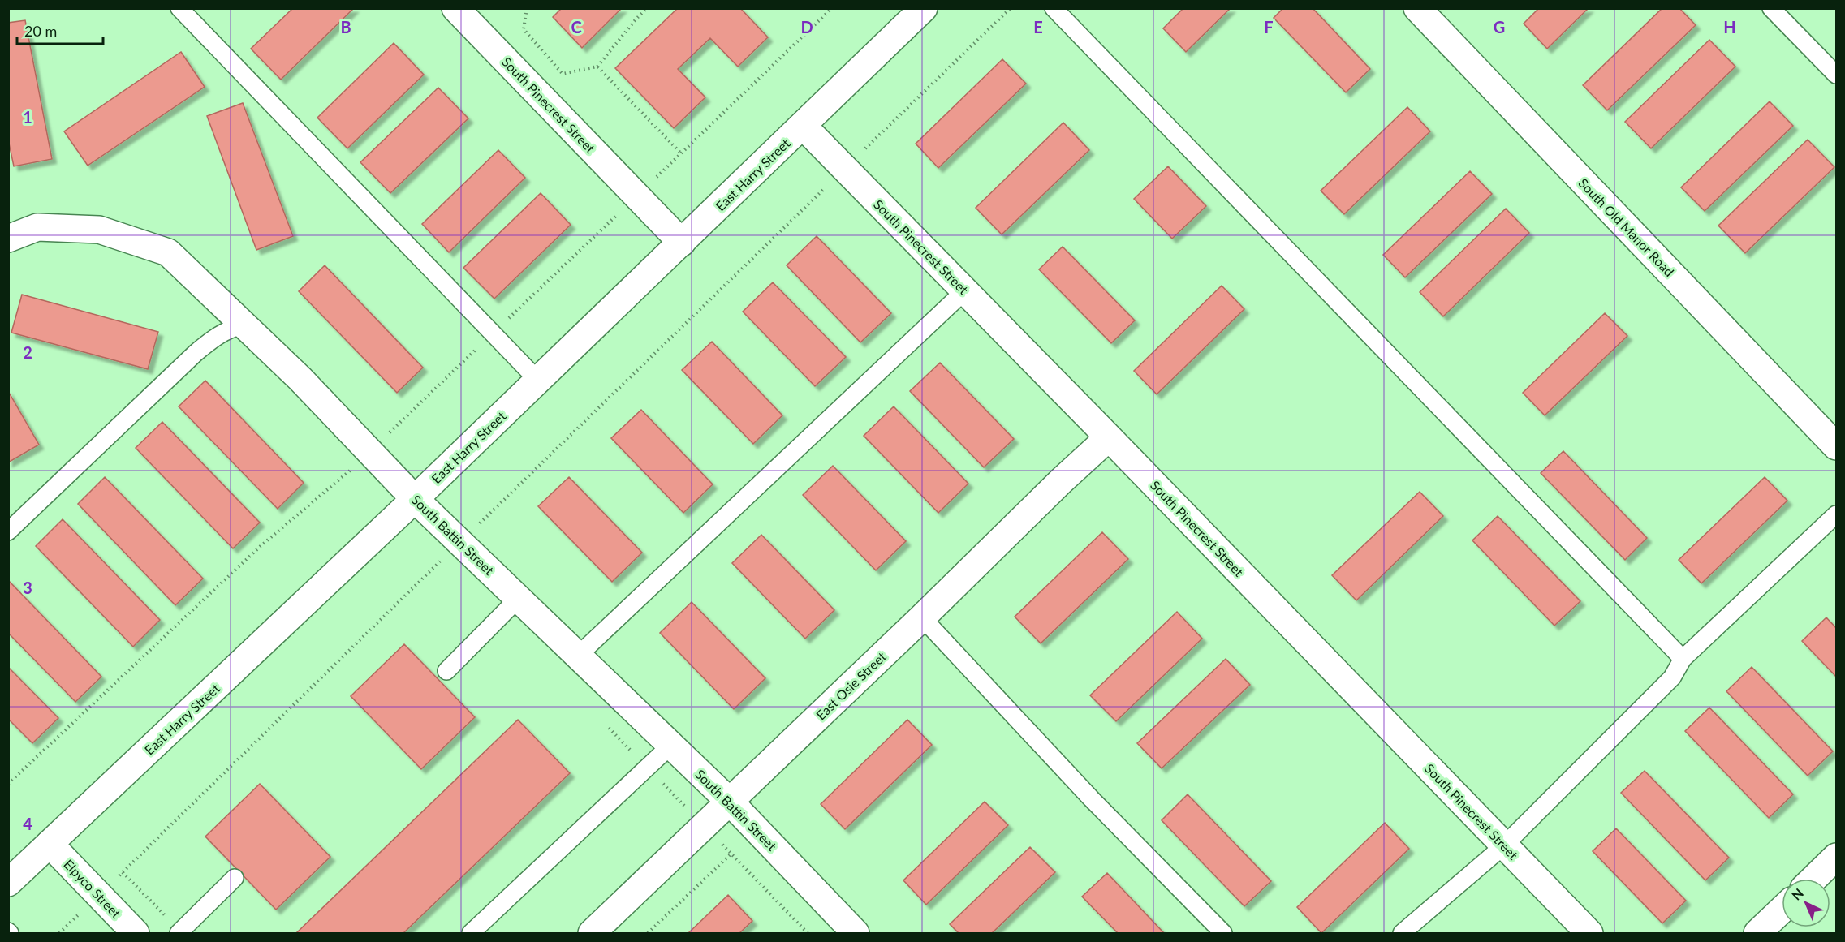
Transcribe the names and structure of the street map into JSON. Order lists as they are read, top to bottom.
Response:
{
  "streets": {
    "street": [
      "South Pinecrest Street",
      "East Harry Street",
      "South Old Manor Road",
      "South Battin Street",
      "East Osie Street",
      "Elpyco Street"
    ]
  },
  "crossings": [
    ["South Pinecrest Street", "East Harry Street"],
    ["South Pinecrest Street", "East Osie Street"],
    ["East Harry Street", "South Battin Street"],
    ["East Harry Street", "Elpyco Street"],
    ["South Battin Street", "East Osie Street"]
  ],
  "scale_bar": "20 m",
  "north": "top left",
  "grid": {
    "columns": [
      "B",
      "C",
      "D",
      "E",
      "F",
      "G",
      "H"
    ],
    "rows": [
      "1",
      "2",
      "3",
      "4"
    ]
  }
}
